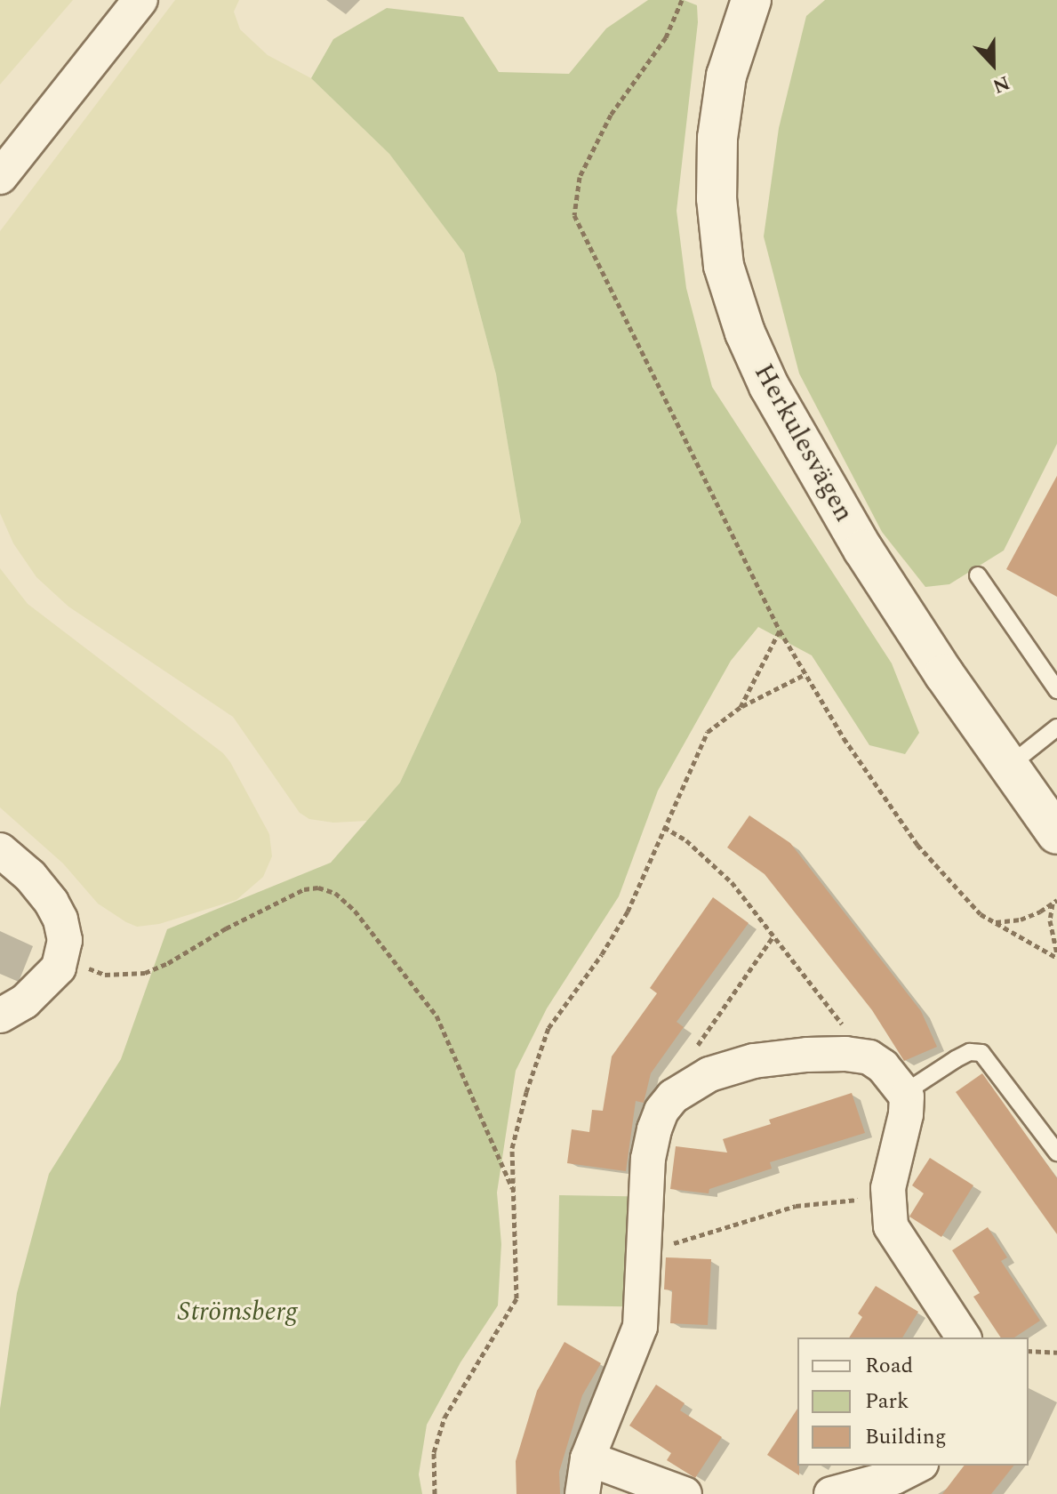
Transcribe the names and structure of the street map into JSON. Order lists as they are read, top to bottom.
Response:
{
  "streets": {
    "street": ["Herkulesvägen"]
  },
  "parks": ["Strömsberg"],
  "legend": ["Road", "Park", "Building"],
  "north": "bottom"
}
